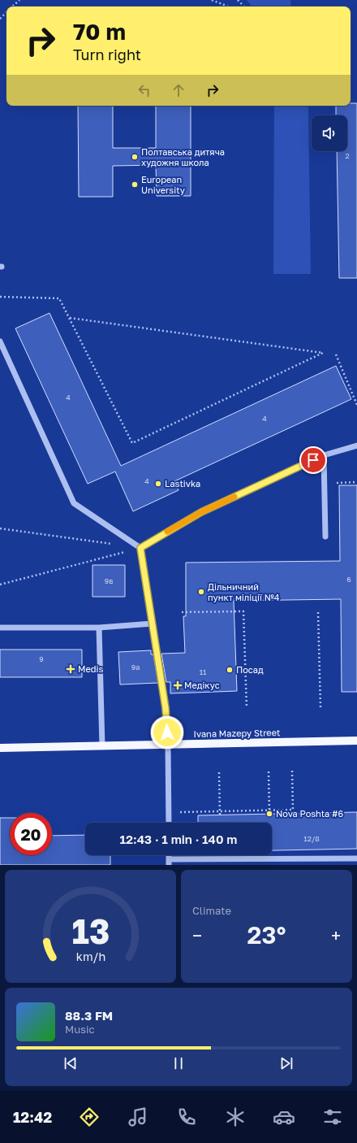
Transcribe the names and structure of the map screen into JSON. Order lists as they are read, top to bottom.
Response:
{
  "streets": {
    "main road": ["Ivana Mazepy Street"]
  },
  "places": {
    "other": [
      "Полтавська дитяча художня школа",
      "European University",
      "Lastivka",
      "Дільничний пункт міліції №4",
      "Посад",
      "Nova Poshta #6"
    ],
    "health": ["Medis", "Медікус"]
  },
  "house_numbers": [
    "2",
    "4",
    "4",
    "4",
    "6",
    "9в",
    "9",
    "9а",
    "11",
    "12/8"
  ],
  "page": {
    "turn": ["70 m", "Turn right"],
    "limit": "20",
    "trip": "12:43 · 1 min · 140 m",
    "tile": "Climate",
    "heat": ["−", "23°", "+"],
    "song": ["88.3 FM", "Music"],
    "tabs": "12:42",
    "gauge": ["13", "km/h"]
  }
}
